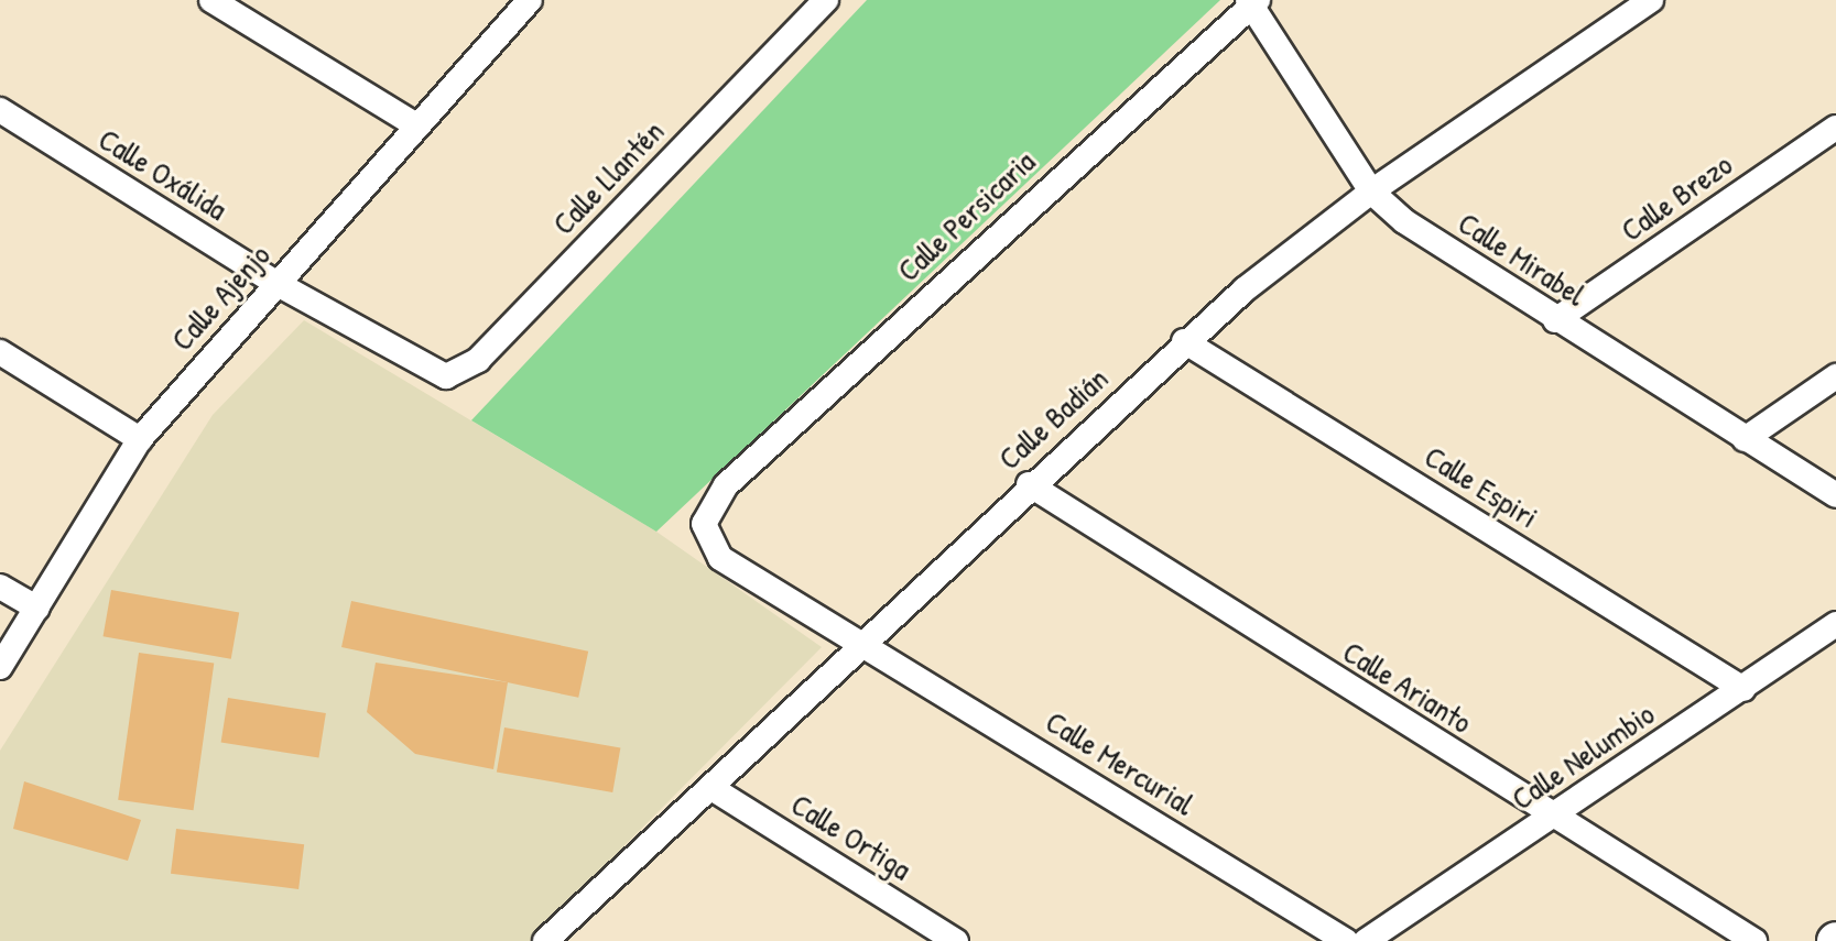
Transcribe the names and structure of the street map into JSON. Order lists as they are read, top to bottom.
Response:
{
  "streets": {
    "street": [
      "Calle Oxálida",
      "Calle Llantén",
      "Calle Brezo",
      "Calle Persicaria",
      "Calle Mirabel",
      "Calle Ajenjo",
      "Calle Badián",
      "Calle Espiri",
      "Calle Arianto",
      "Calle Nelumbio",
      "Calle Mercurial",
      "Calle Ortiga"
    ]
  },
  "crossings": [
    ["Calle Oxálida", "Calle Llantén"],
    ["Calle Oxálida", "Calle Ajenjo"],
    ["Calle Brezo", "Calle Mirabel"],
    ["Calle Persicaria", "Calle Mirabel"],
    ["Calle Persicaria", "Calle Badián"],
    ["Calle Persicaria", "Calle Mercurial"],
    ["Calle Mirabel", "Calle Badián"],
    ["Calle Badián", "Calle Espiri"],
    ["Calle Badián", "Calle Arianto"],
    ["Calle Badián", "Calle Mercurial"],
    ["Calle Badián", "Calle Ortiga"],
    ["Calle Espiri", "Calle Nelumbio"],
    ["Calle Arianto", "Calle Nelumbio"]
  ]
}
